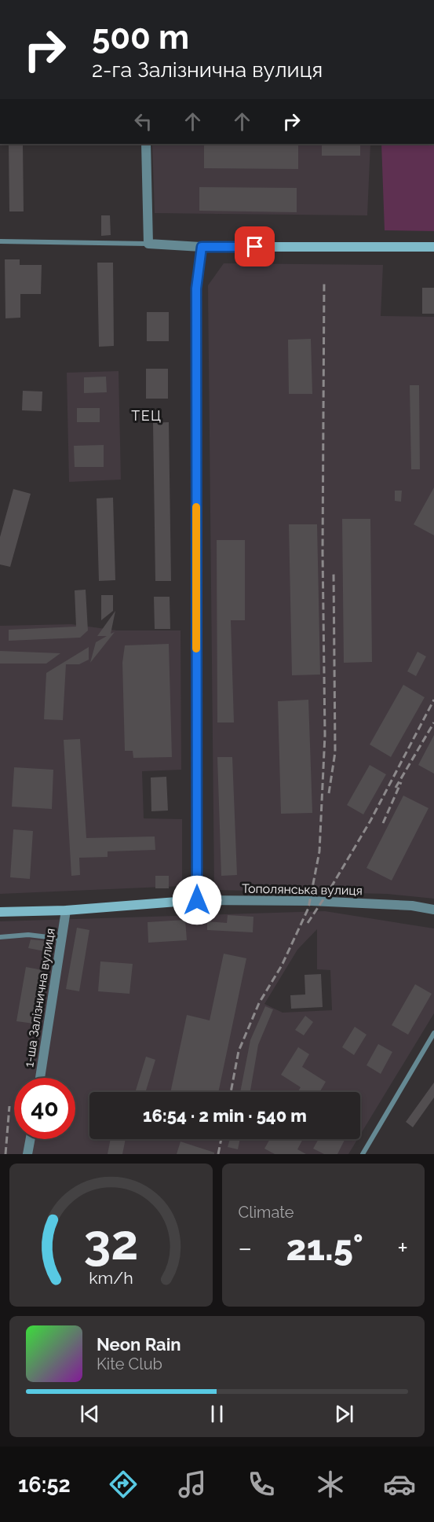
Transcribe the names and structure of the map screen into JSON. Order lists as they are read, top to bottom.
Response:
{
  "streets": {
    "street": ["Тополянська вулиця", "1-ша Залізнична вулиця"]
  },
  "crossings": [
    ["Тополянська вулиця", "1-ша Залізнична вулиця"]
  ],
  "districts": ["ТЕЦ"],
  "page": {
    "turn": ["500 m", "2-га Залізнична вулиця"],
    "limit": "40",
    "trip": "16:54 · 2 min · 540 m",
    "tile": "Climate",
    "heat": ["−", "21.5°", "+"],
    "song": ["Neon Rain", "Kite Club"],
    "tabs": "16:52",
    "gauge": ["32", "km/h"]
  }
}
